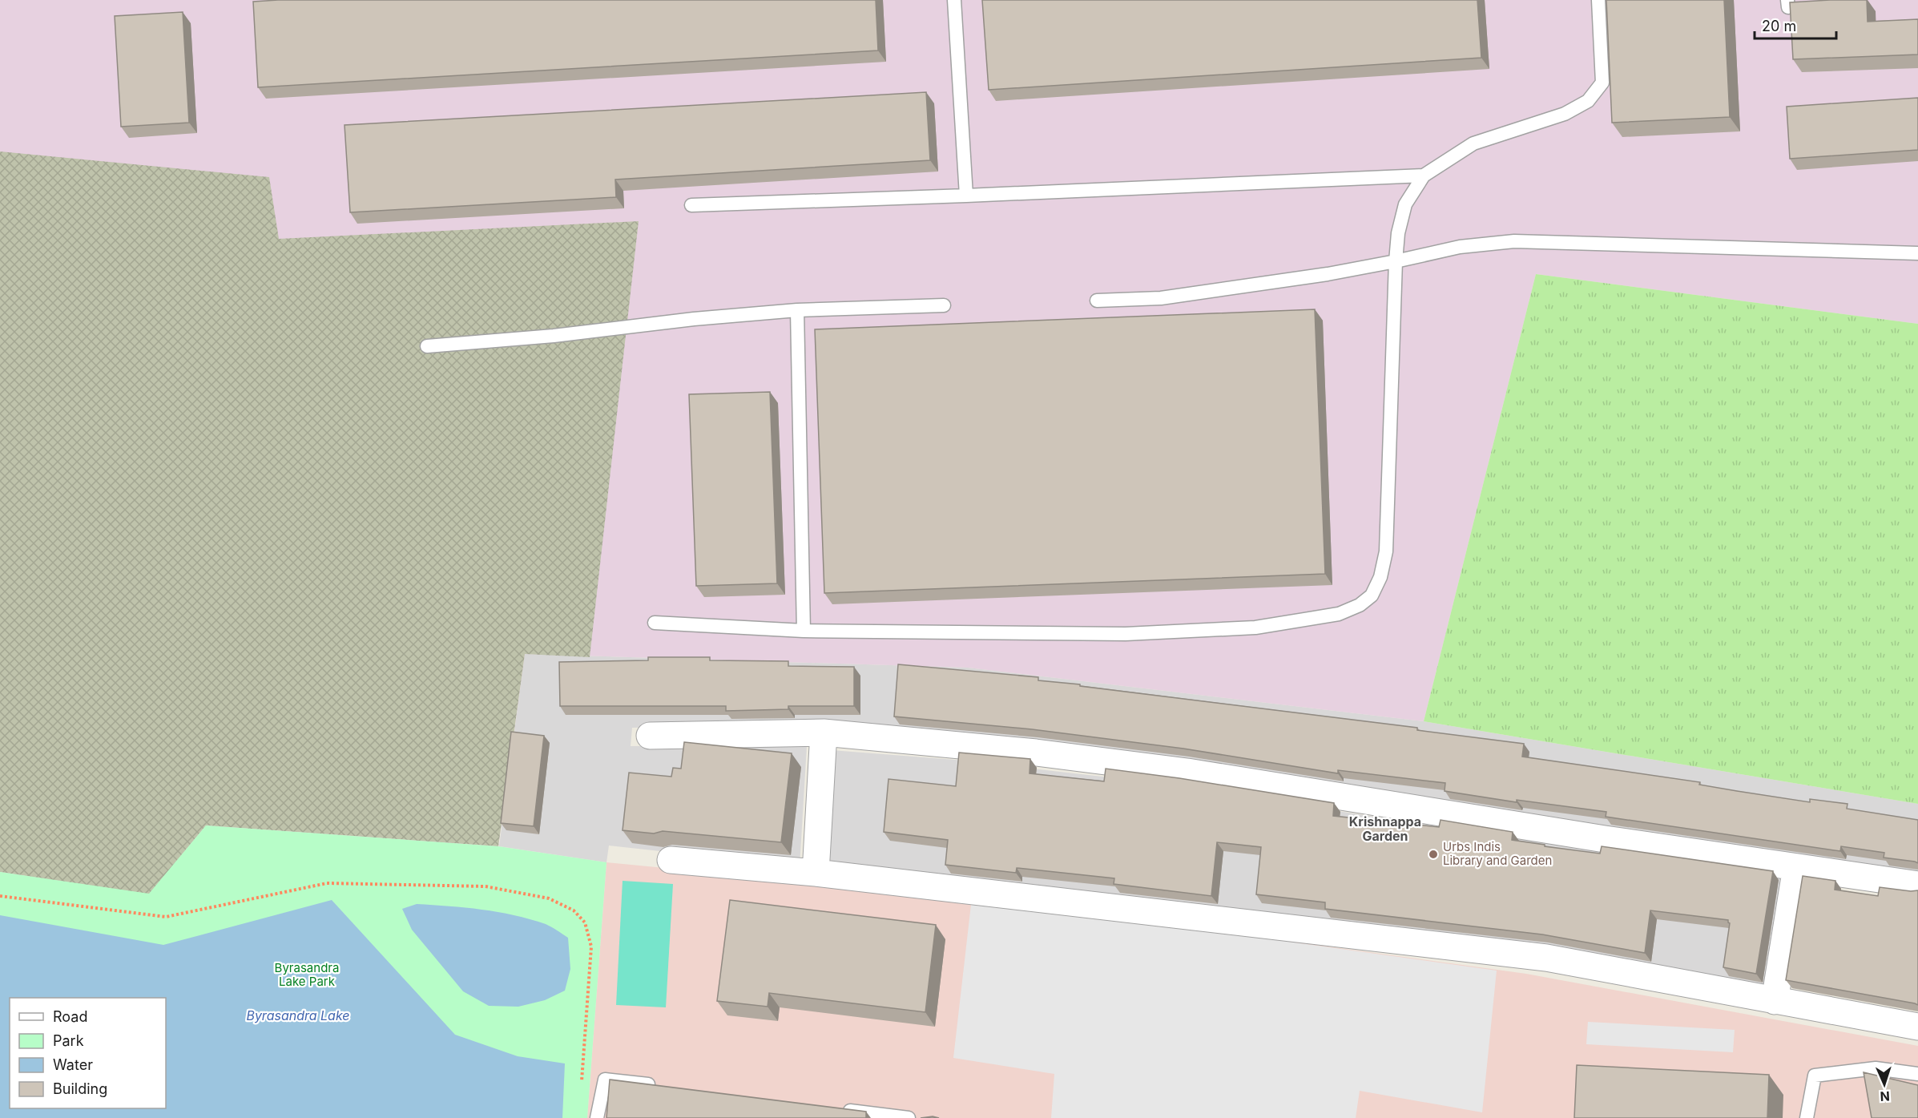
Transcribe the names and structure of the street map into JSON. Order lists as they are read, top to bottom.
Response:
{
  "districts": ["Krishnappa Garden"],
  "water": ["Byrasandra Lake"],
  "parks": ["Byrasandra Lake Park"],
  "places": ["Urbs Indis Library and Garden"],
  "legend": [
    "Road",
    "Park",
    "Water",
    "Building"
  ],
  "scale_bar": "20 m",
  "north": "bottom"
}
